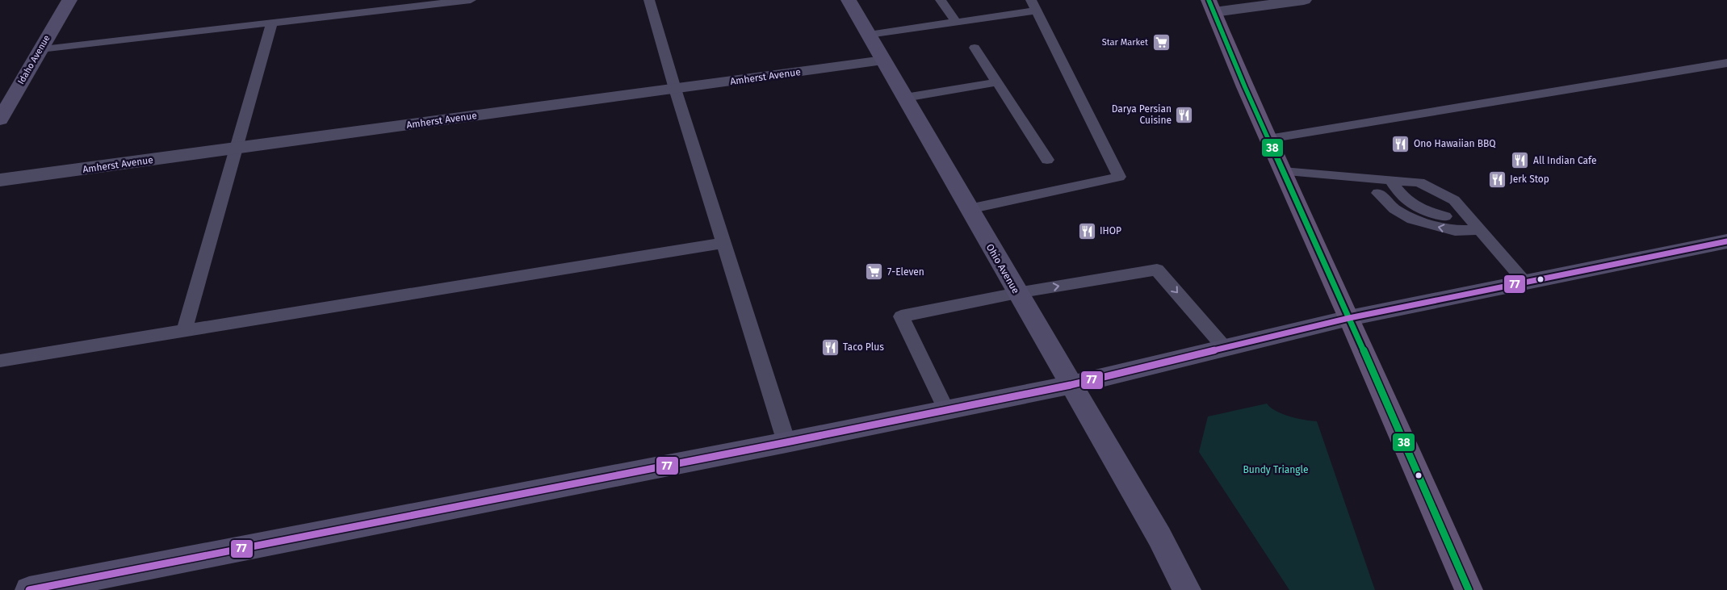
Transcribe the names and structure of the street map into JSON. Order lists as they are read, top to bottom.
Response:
{
  "streets": {
    "main road": ["Idaho Avenue", "Ohio Avenue"],
    "street": ["Amherst Avenue"]
  },
  "crossings": [
    ["Amherst Avenue", "Ohio Avenue"]
  ],
  "parks": ["Bundy Triangle"],
  "places": {
    "supermarket": ["Star Market", "7-Eleven"],
    "restaurant": [
      "Darya Persian Cuisine",
      "Ono Hawaiian BBQ",
      "All Indian Cafe",
      "Jerk Stop",
      "IHOP",
      "Taco Plus"
    ]
  },
  "lines": ["transit line 38", "transit line 77"]
}
